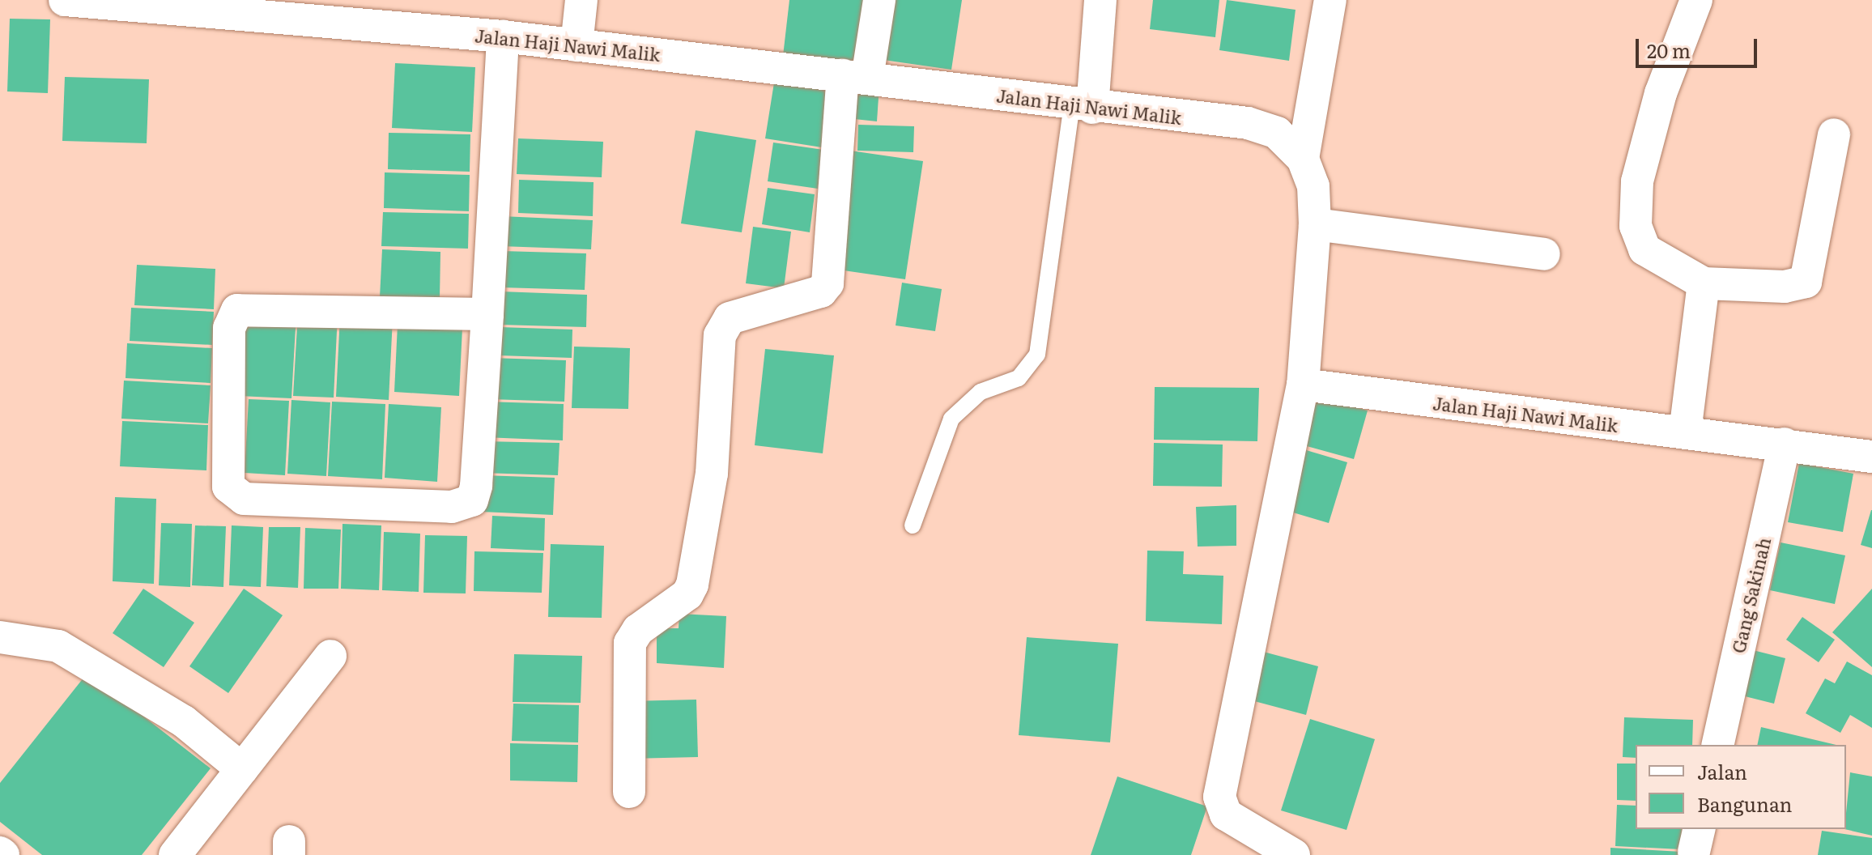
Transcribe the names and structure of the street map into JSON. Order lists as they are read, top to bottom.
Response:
{
  "streets": {
    "street": ["Jalan Haji Nawi Malik", "Gang Sakinah"]
  },
  "crossings": [
    ["Jalan Haji Nawi Malik", "Gang Sakinah"]
  ],
  "legend": ["Jalan", "Bangunan"],
  "scale_bar": "20 m"
}
